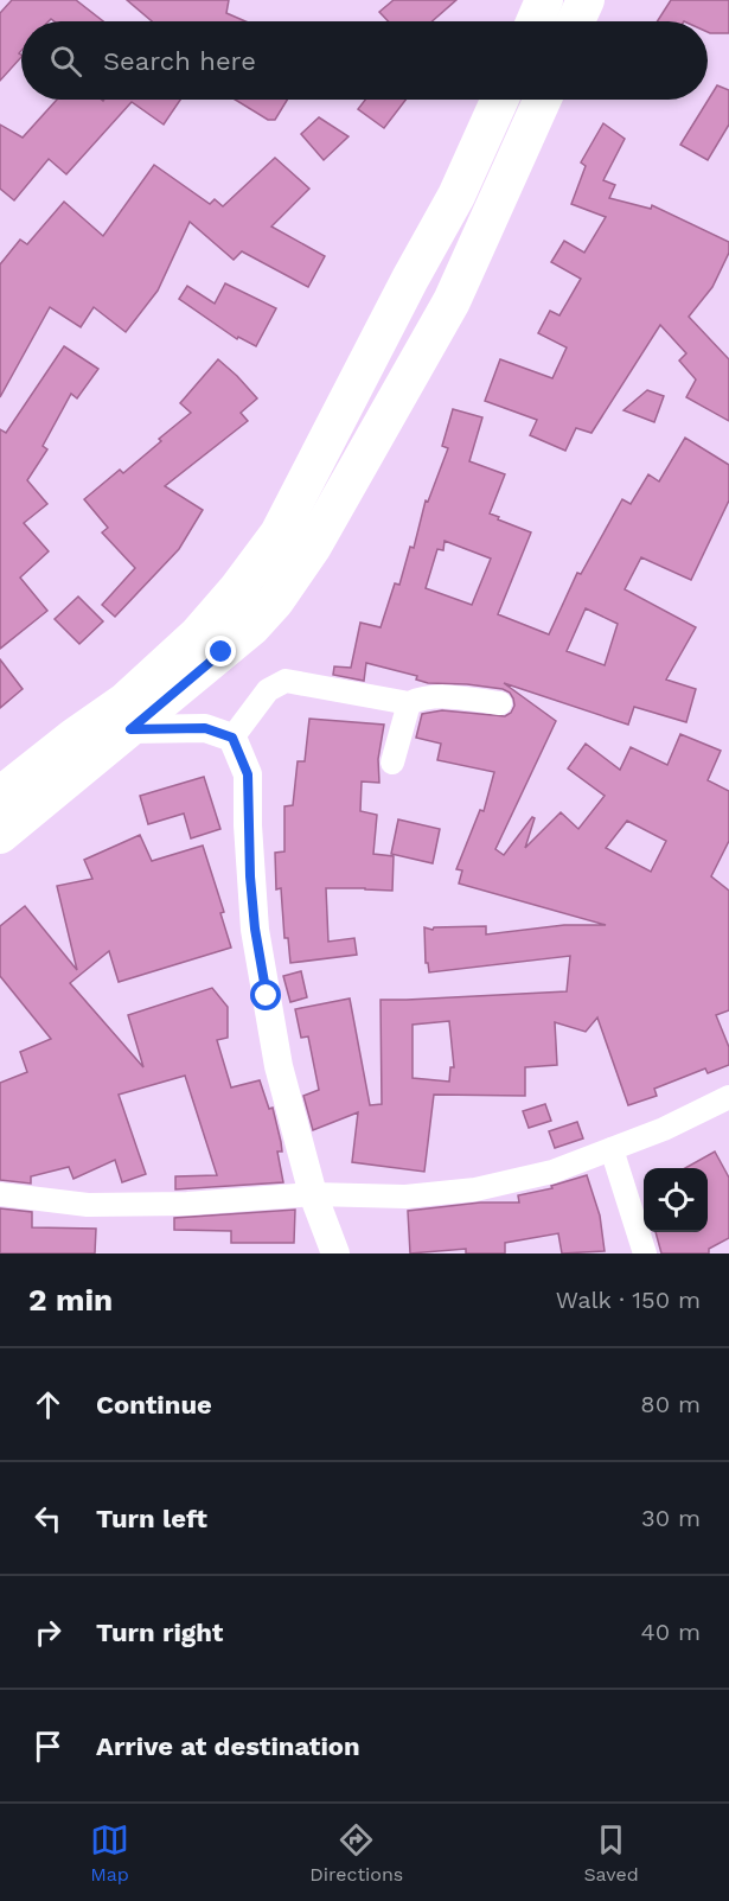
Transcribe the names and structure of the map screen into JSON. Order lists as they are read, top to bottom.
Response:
{
  "page": {
    "search": "Search here",
    "heading": ["2 min", "Walk · 150 m"],
    "list": [
      ["Continue", "80 m"],
      ["Turn left", "30 m"],
      ["Turn right", "40 m"],
      "Arrive at destination"
    ],
    "nav": ["Map", "Directions", "Saved"]
  }
}
